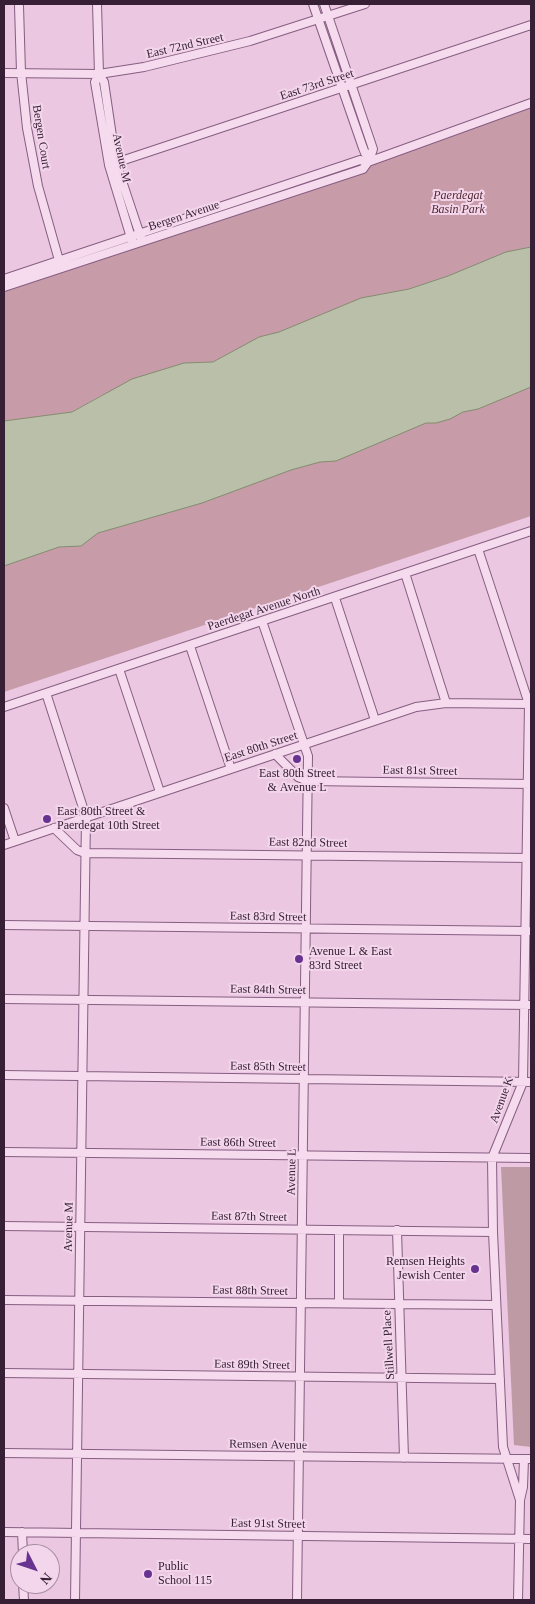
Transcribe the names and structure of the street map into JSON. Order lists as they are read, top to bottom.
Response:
{
  "streets": {
    "street": [
      "East 72nd Street",
      "East 73rd Street",
      "Bergen Court",
      "Avenue M",
      "Bergen Avenue",
      "Paerdegat Avenue North",
      "East 80th Street",
      "East 81st Street",
      "East 82nd Street",
      "East 83rd Street",
      "East 84th Street",
      "East 85th Street",
      "Avenue K",
      "East 86th Street",
      "Avenue L",
      "East 87th Street",
      "East 88th Street",
      "Stillwell Place",
      "East 89th Street",
      "Remsen Avenue",
      "East 91st Street"
    ]
  },
  "crossings": [
    ["East 72nd Street", "Bergen Court"],
    ["East 72nd Street", "Avenue M"],
    ["East 73rd Street", "Avenue M"],
    ["Bergen Court", "Bergen Avenue"],
    ["Avenue M", "Bergen Avenue"],
    ["Avenue M", "Paerdegat Avenue North"],
    ["Avenue M", "East 80th Street"],
    ["Avenue M", "East 82nd Street"],
    ["Avenue M", "East 83rd Street"],
    ["Avenue M", "East 84th Street"],
    ["Avenue M", "East 85th Street"],
    ["Avenue M", "East 86th Street"],
    ["Avenue M", "East 87th Street"],
    ["Avenue M", "East 88th Street"],
    ["Avenue M", "East 89th Street"],
    ["Avenue M", "Remsen Avenue"],
    ["Avenue M", "East 91st Street"],
    ["Paerdegat Avenue North", "Avenue K"],
    ["Paerdegat Avenue North", "Avenue L"],
    ["East 80th Street", "Avenue K"],
    ["East 80th Street", "Avenue L"],
    ["East 81st Street", "Avenue K"],
    ["East 81st Street", "Avenue L"],
    ["East 82nd Street", "Avenue K"],
    ["East 82nd Street", "Avenue L"],
    ["East 83rd Street", "Avenue K"],
    ["East 83rd Street", "Avenue L"],
    ["East 84th Street", "Avenue K"],
    ["East 84th Street", "Avenue L"],
    ["East 85th Street", "Avenue K"],
    ["East 85th Street", "Avenue L"],
    ["Avenue K", "East 86th Street"],
    ["Avenue K", "East 87th Street"],
    ["Avenue K", "East 88th Street"],
    ["Avenue K", "East 89th Street"],
    ["Avenue K", "Remsen Avenue"],
    ["Avenue K", "East 91st Street"],
    ["East 86th Street", "Avenue L"],
    ["Avenue L", "East 87th Street"],
    ["Avenue L", "East 88th Street"],
    ["Avenue L", "East 89th Street"],
    ["Avenue L", "Remsen Avenue"],
    ["Avenue L", "East 91st Street"],
    ["East 87th Street", "Stillwell Place"],
    ["East 88th Street", "Stillwell Place"],
    ["Stillwell Place", "East 89th Street"],
    ["Stillwell Place", "Remsen Avenue"]
  ],
  "parks": ["Paerdegat Basin Park"],
  "places": [
    "East 80th Street & Avenue L",
    "East 80th Street & Paerdegat 10th Street",
    "Avenue L & East 83rd Street",
    "Remsen Heights Jewish Center",
    "Public School 115"
  ],
  "north": "bottom right"
}
